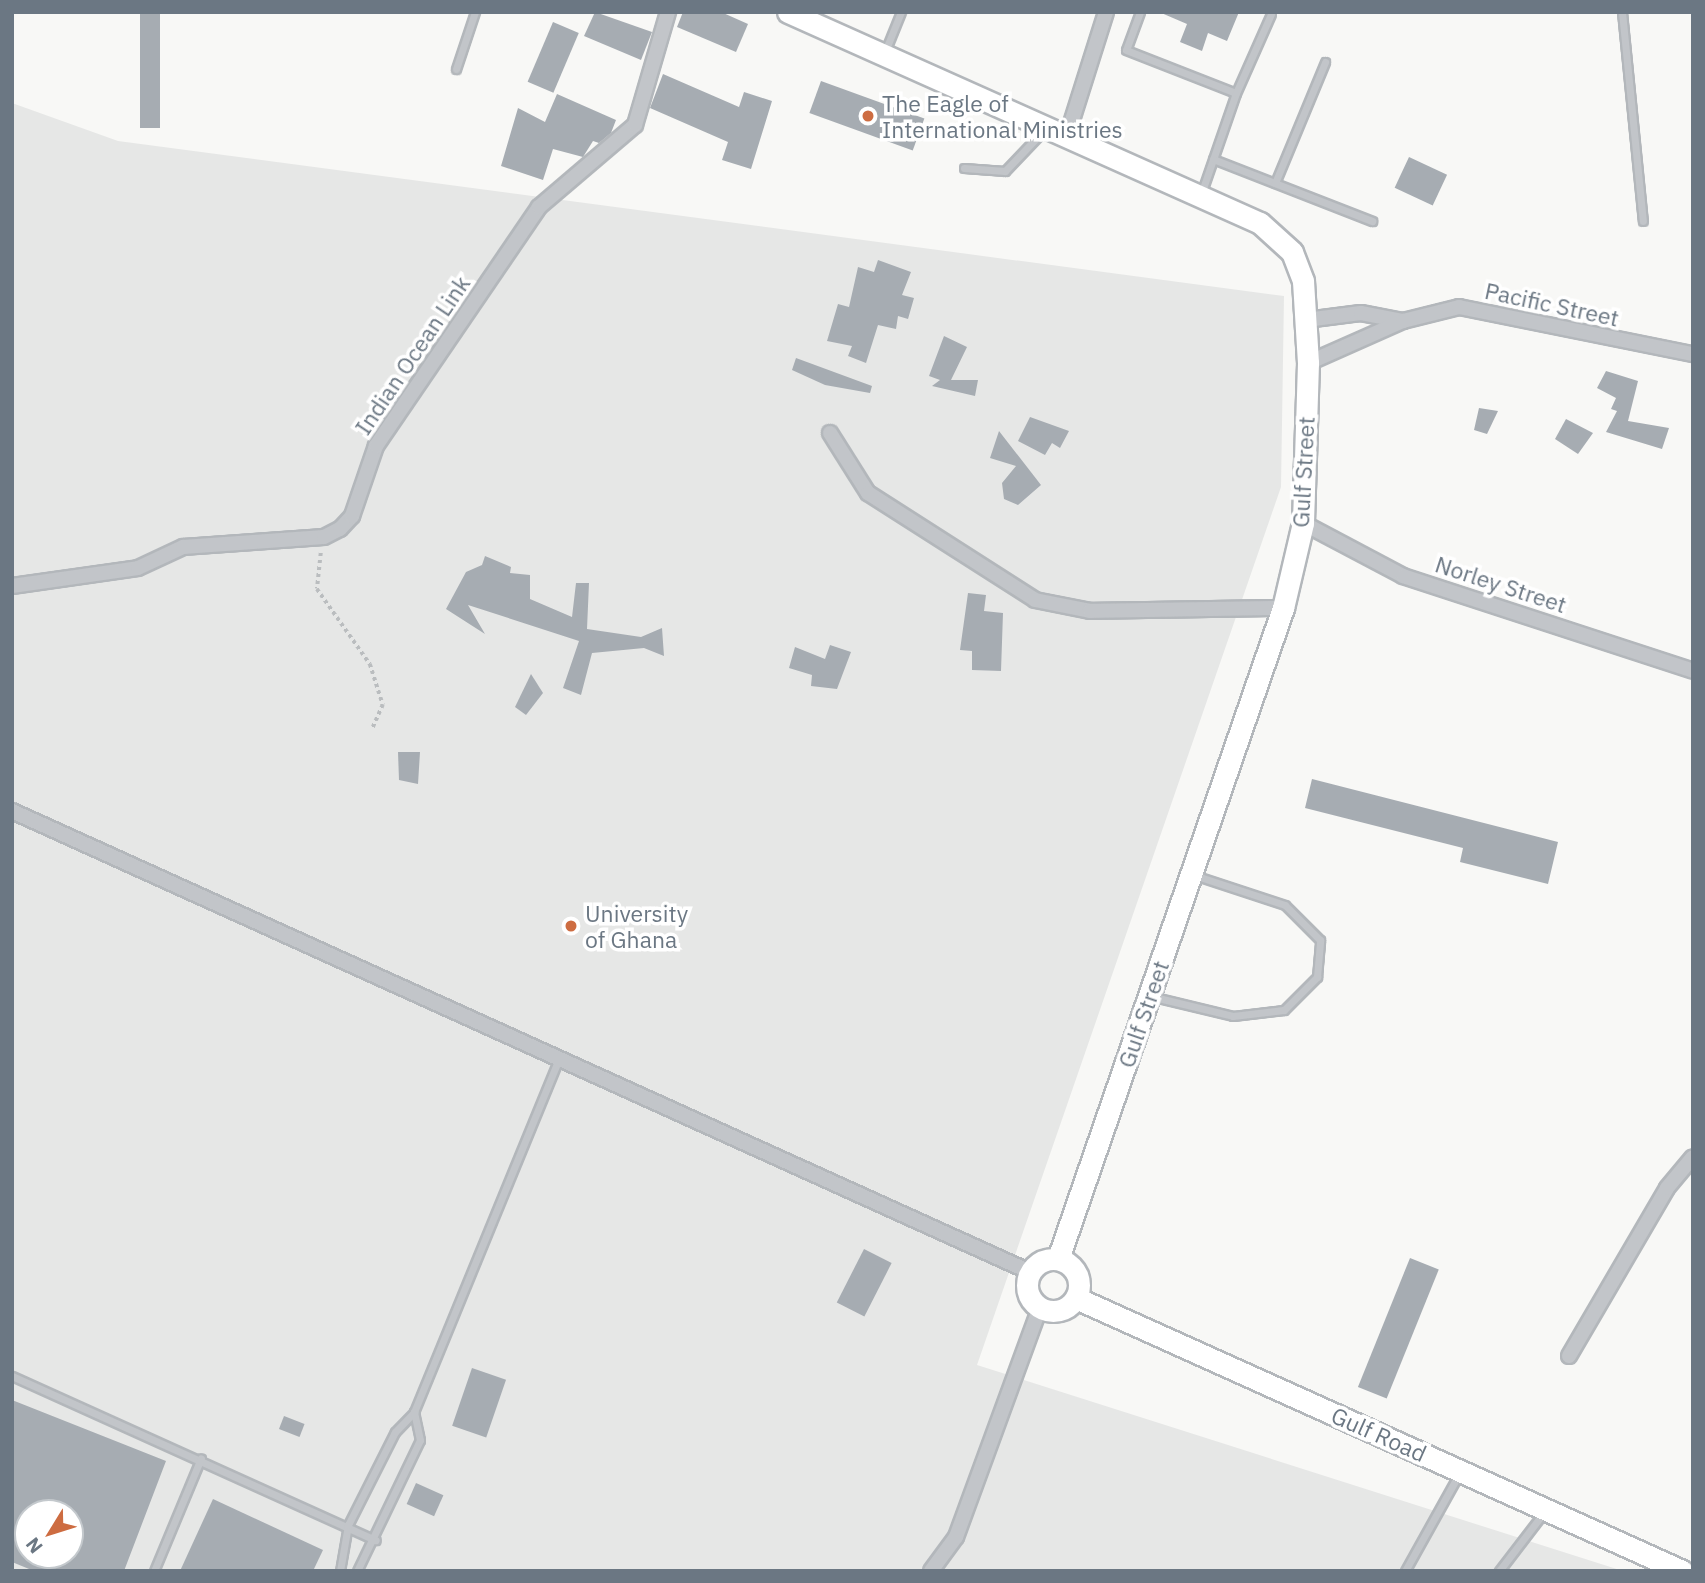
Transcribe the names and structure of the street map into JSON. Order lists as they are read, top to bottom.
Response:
{
  "streets": {
    "street": [
      "Pacific Street",
      "Indian Ocean Link",
      "Gulf Street",
      "Norley Street",
      "Gulf Road"
    ]
  },
  "crossings": [
    ["Pacific Street", "Gulf Street"],
    ["Gulf Street", "Norley Street"],
    ["Gulf Street", "Gulf Road"]
  ],
  "places": ["The Eagle of International Ministries", "University of Ghana"],
  "north": "bottom left"
}
